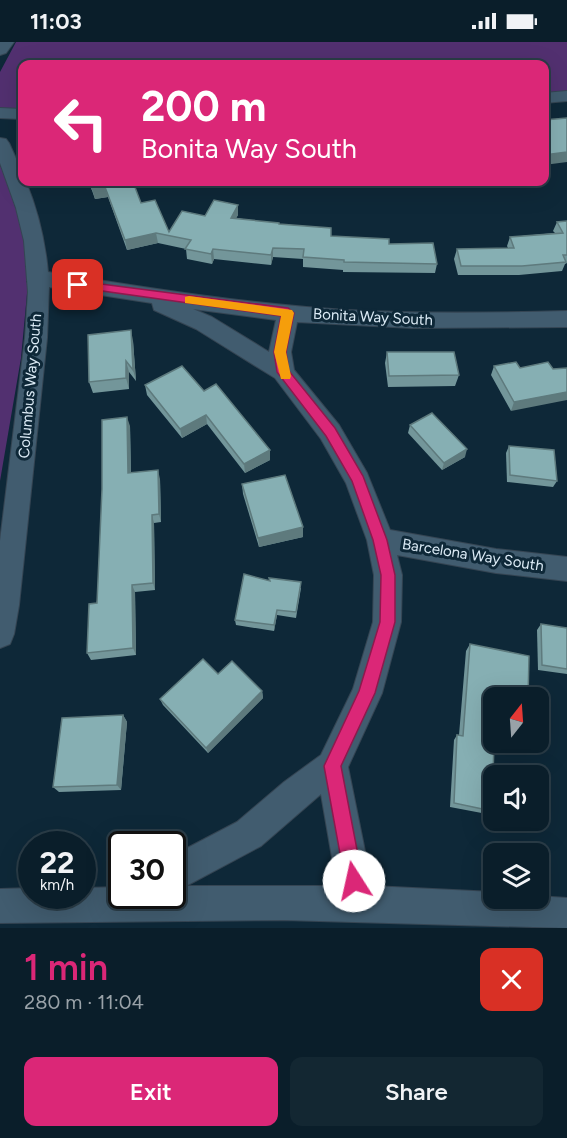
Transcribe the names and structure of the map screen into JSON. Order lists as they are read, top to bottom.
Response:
{
  "streets": {
    "street": ["Bonita Way South", "Columbus Way South", "Barcelona Way South"]
  },
  "crossings": [
    ["Bonita Way South", "Columbus Way South"]
  ],
  "north": "top",
  "page": {
    "status": "11:03",
    "turn": ["200 m", "Bonita Way South"],
    "speed": "22 km/h",
    "limit": "30",
    "heading": ["1 min", "280 m · 11:04"],
    "buttons": ["Exit", "Share"]
  }
}
